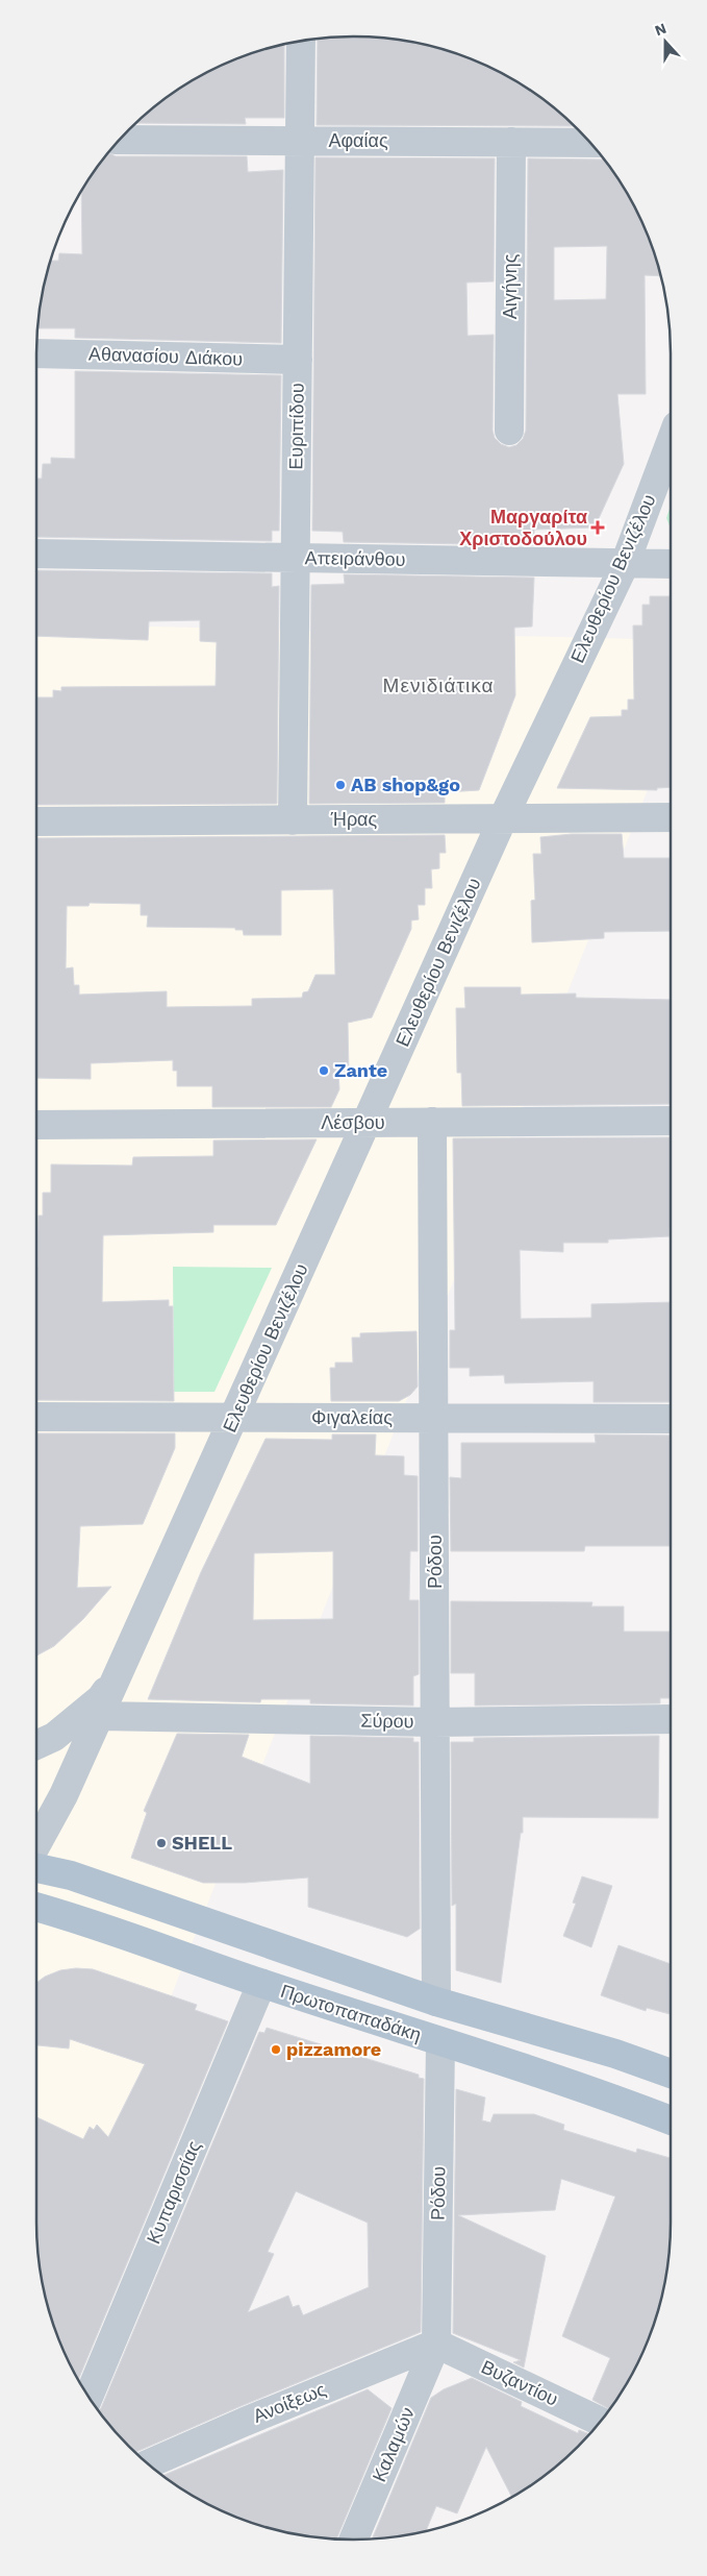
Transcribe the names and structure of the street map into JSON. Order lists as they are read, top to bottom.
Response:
{
  "streets": {
    "main road": ["Πρωτοπαπαδάκη"],
    "street": [
      "Αφαίας",
      "Αιγήνης",
      "Αθανασίου Διάκου",
      "Ευριπίδου",
      "Απειράνθου",
      "Ελευθερίου Βενιζέλου",
      "Ήρας",
      "Λέσβου",
      "Φιγαλείας",
      "Ρόδου",
      "Σύρου",
      "Κυπαρισσίας",
      "Βυζαντίου",
      "Ανοίξεως",
      "Καλαμών"
    ]
  },
  "crossings": [
    ["Αφαίας", "Αιγήνης"],
    ["Αφαίας", "Ευριπίδου"],
    ["Αθανασίου Διάκου", "Ευριπίδου"],
    ["Ευριπίδου", "Απειράνθου"],
    ["Ευριπίδου", "Ήρας"],
    ["Απειράνθου", "Ελευθερίου Βενιζέλου"],
    ["Ελευθερίου Βενιζέλου", "Ήρας"],
    ["Ελευθερίου Βενιζέλου", "Λέσβου"],
    ["Ελευθερίου Βενιζέλου", "Φιγαλείας"],
    ["Ελευθερίου Βενιζέλου", "Σύρου"],
    ["Λέσβου", "Ρόδου"],
    ["Φιγαλείας", "Ρόδου"],
    ["Ρόδου", "Σύρου"],
    ["Ρόδου", "Πρωτοπαπαδάκη"],
    ["Ρόδου", "Βυζαντίου"],
    ["Ρόδου", "Ανοίξεως"],
    ["Ρόδου", "Καλαμών"],
    ["Πρωτοπαπαδάκη", "Κυπαρισσίας"],
    ["Βυζαντίου", "Ανοίξεως"],
    ["Βυζαντίου", "Καλαμών"],
    ["Ανοίξεως", "Καλαμών"]
  ],
  "districts": ["Μενιδιάτικα"],
  "places": {
    "health": ["Μαργαρίτα Χριστοδούλου"],
    "other": [
      "AB shop&go",
      "Zante",
      "SHELL",
      "pizzamore"
    ]
  },
  "north": "top"
}
